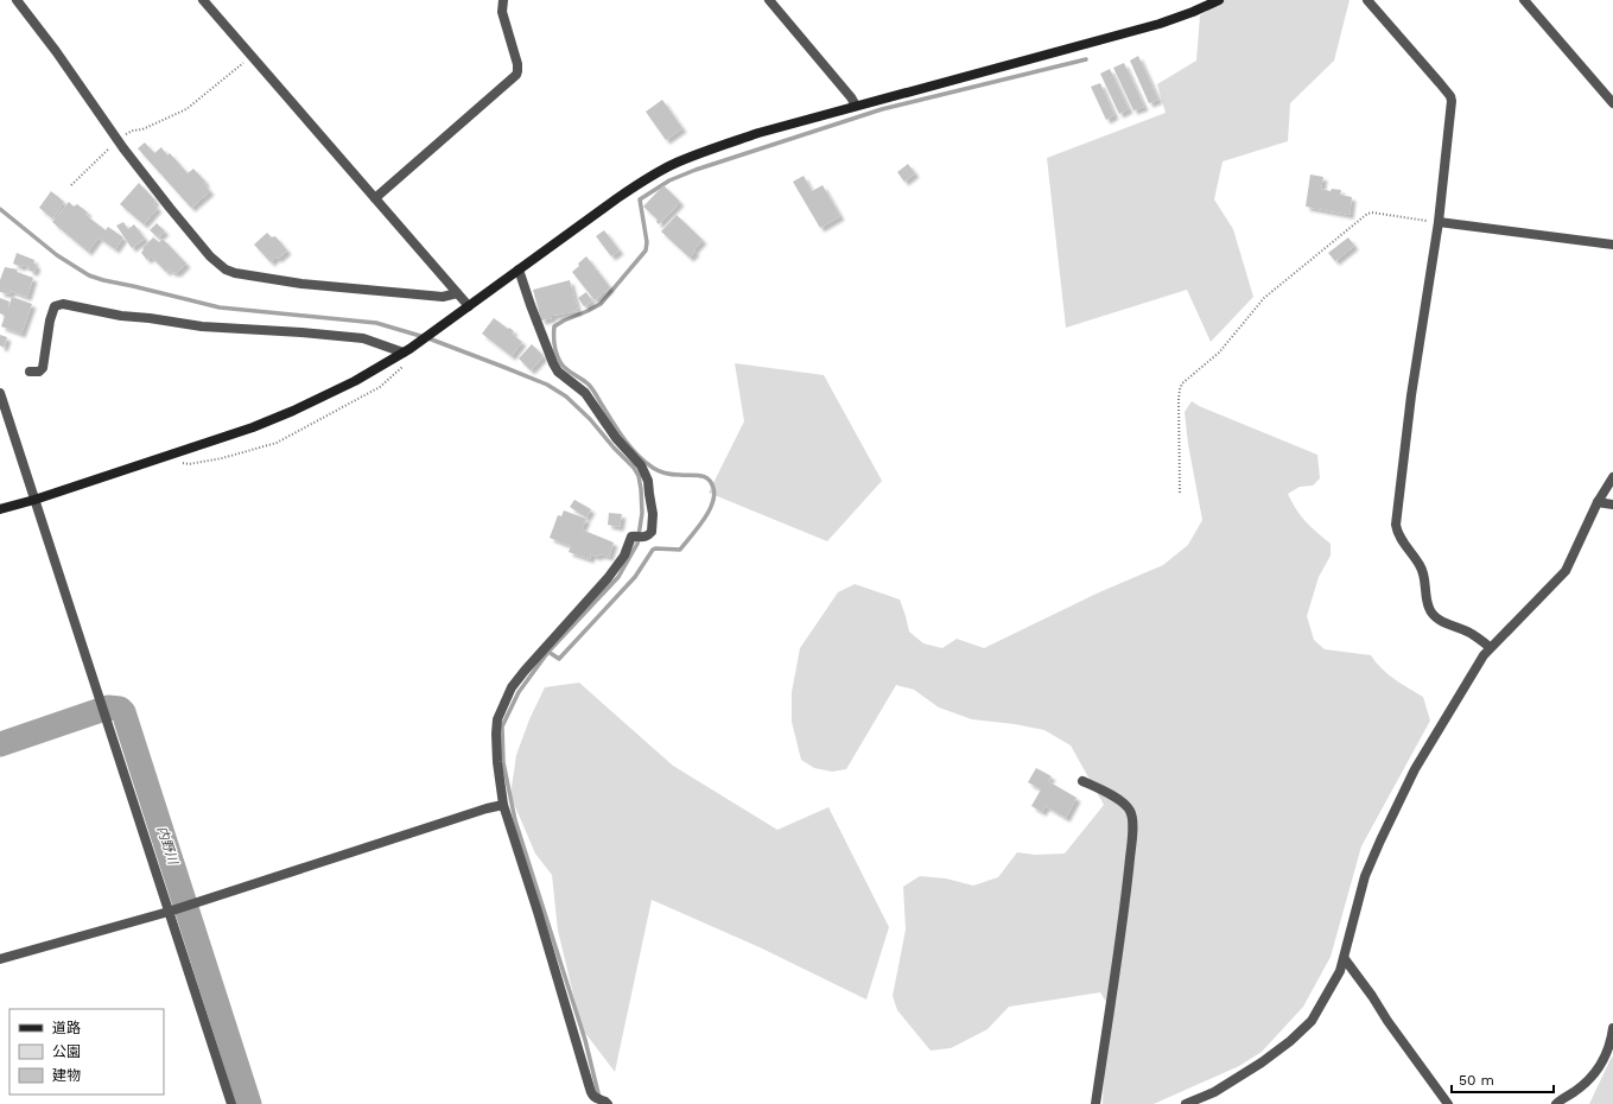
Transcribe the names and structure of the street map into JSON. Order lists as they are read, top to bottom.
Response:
{
  "water": ["内野川"],
  "legend": ["道路", "公園", "建物"],
  "scale_bar": "50 m"
}
